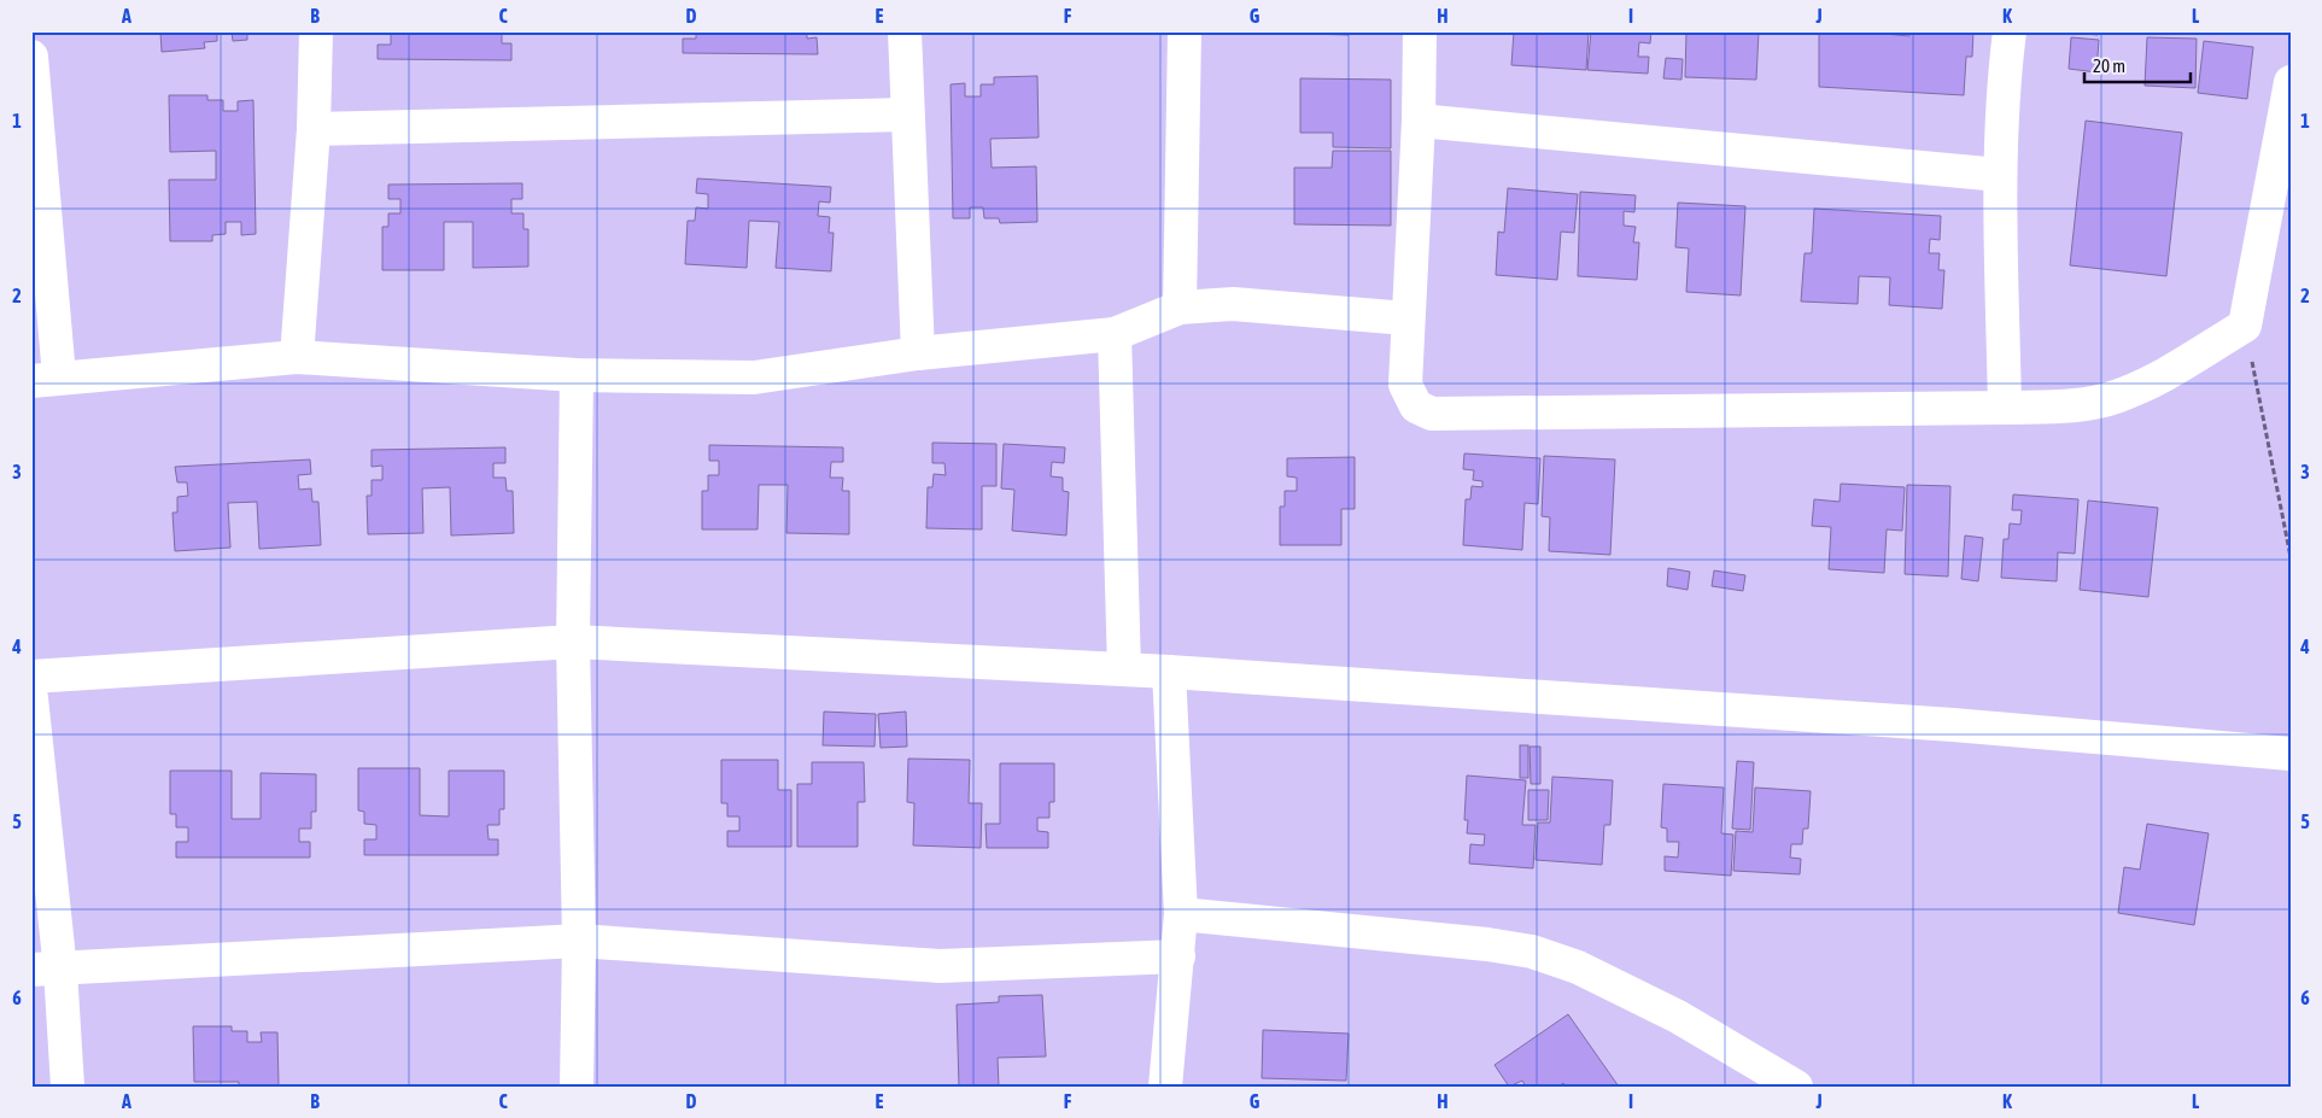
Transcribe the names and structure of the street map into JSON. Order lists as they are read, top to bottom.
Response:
{
  "scale_bar": "20 m",
  "grid": {
    "columns": [
      "A",
      "B",
      "C",
      "D",
      "E",
      "F",
      "G",
      "H",
      "I",
      "J",
      "K",
      "L"
    ],
    "rows": [
      "1",
      "2",
      "3",
      "4",
      "5",
      "6"
    ]
  }
}
